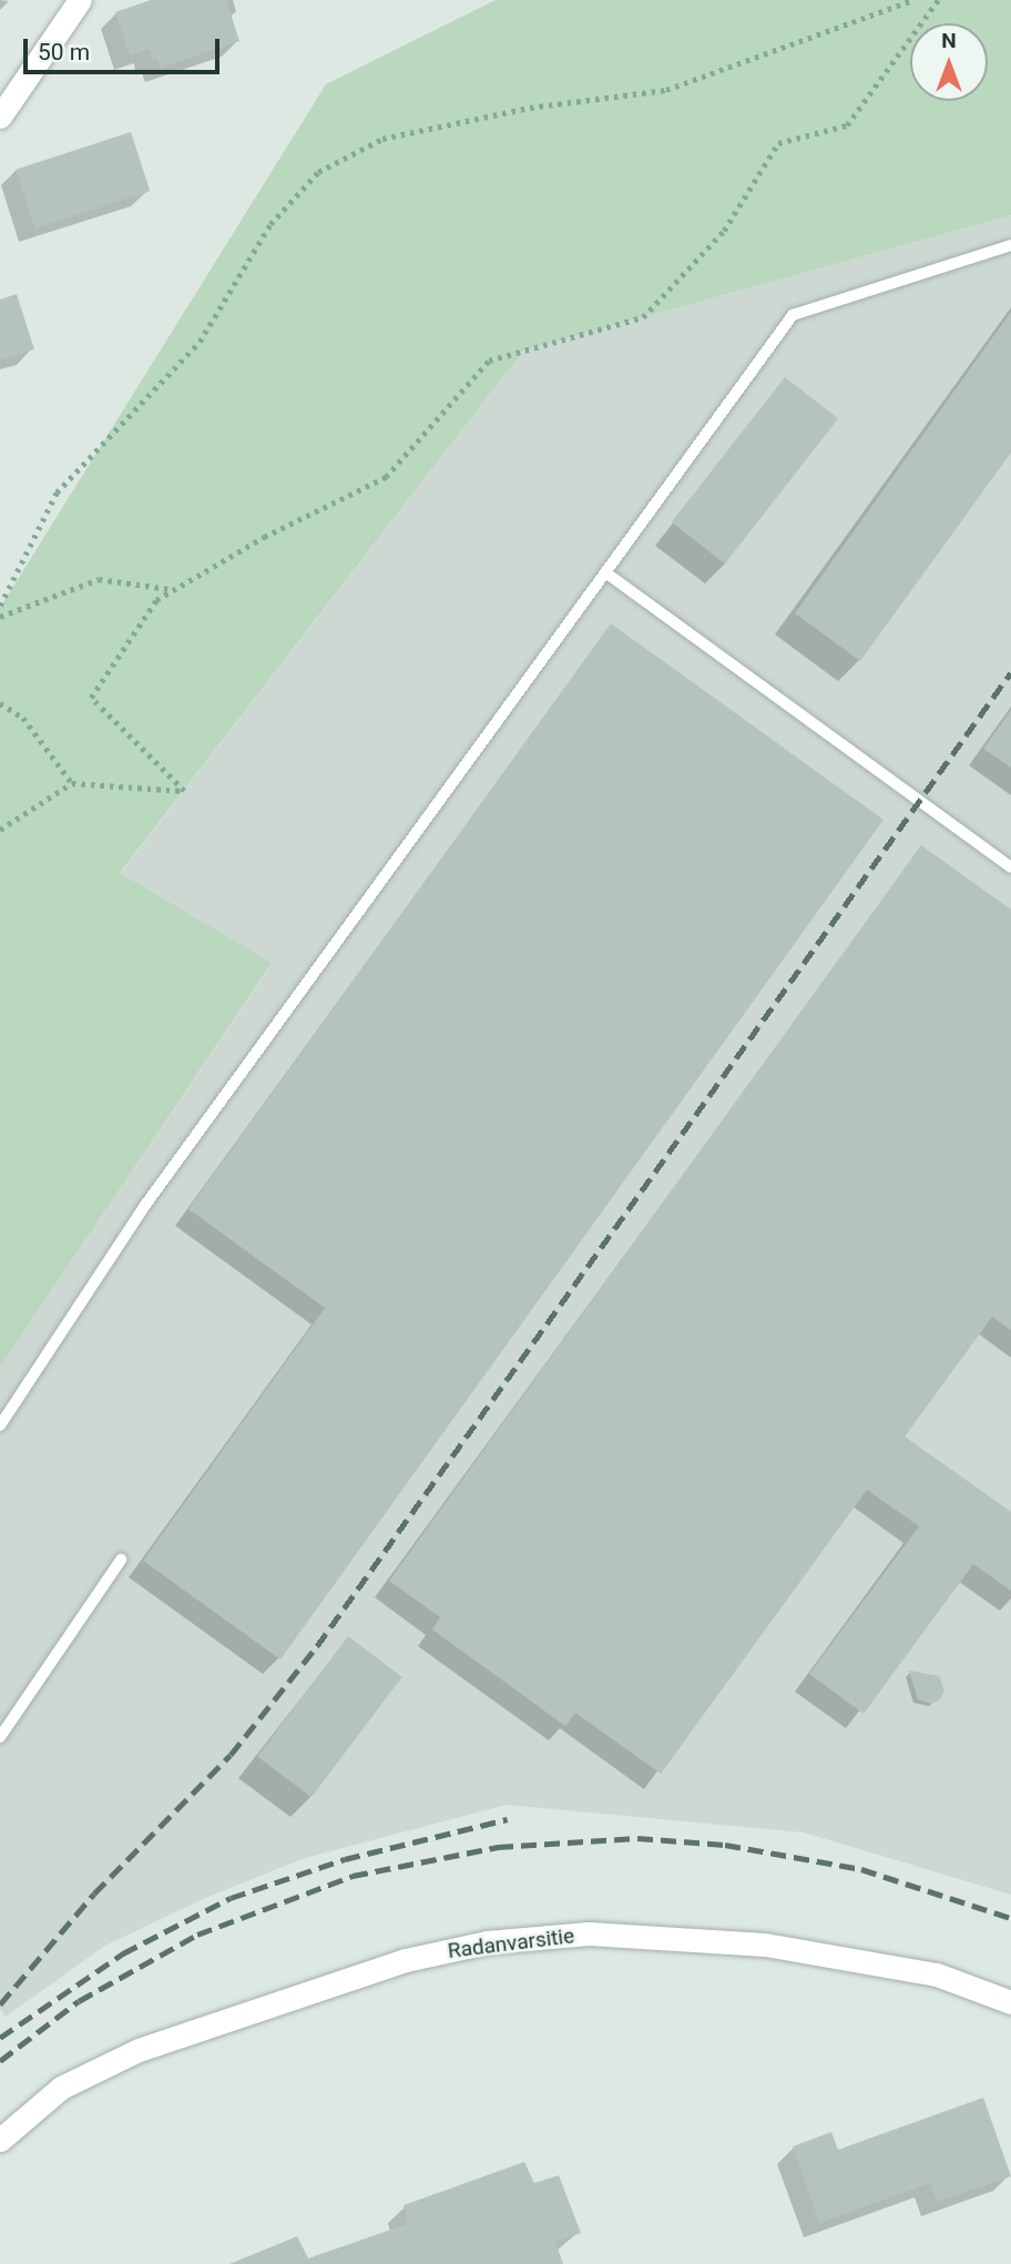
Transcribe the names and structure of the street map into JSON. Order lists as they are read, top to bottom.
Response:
{
  "streets": {
    "street": ["Radanvarsitie"]
  },
  "scale_bar": "50 m",
  "north": "top"
}
